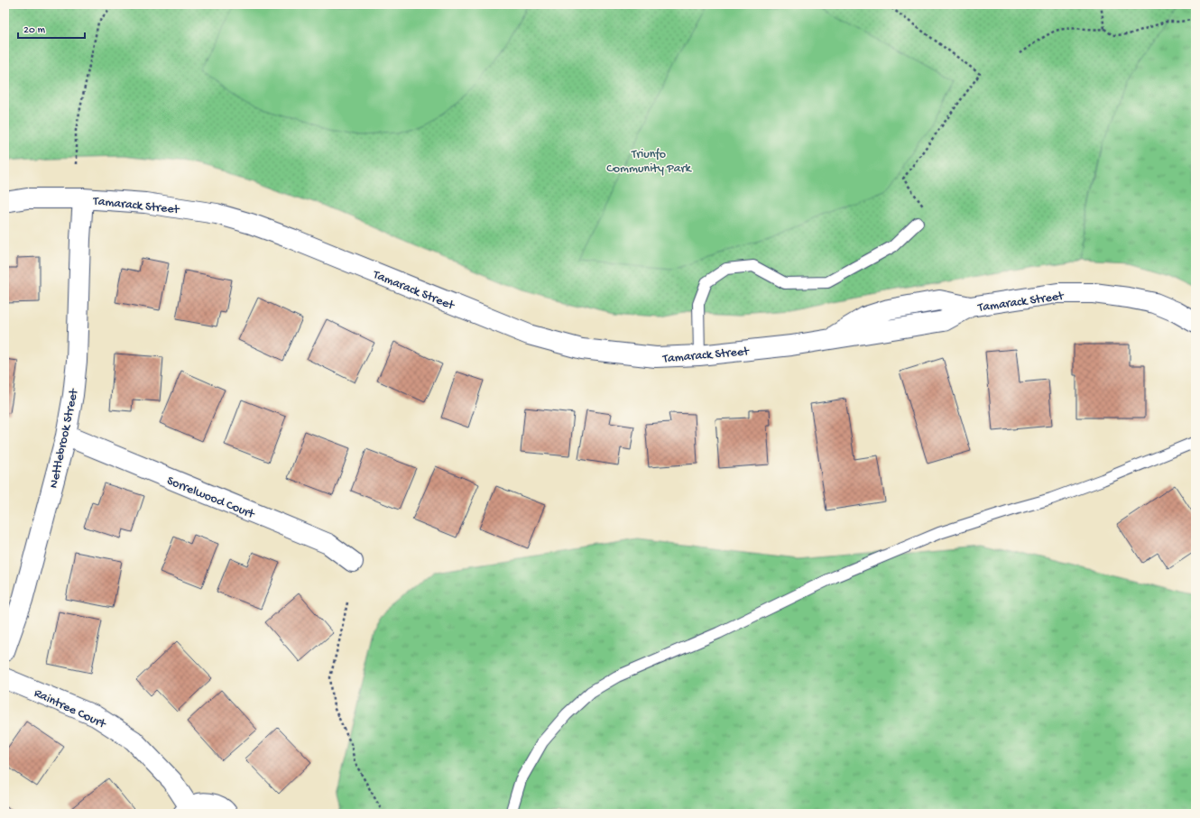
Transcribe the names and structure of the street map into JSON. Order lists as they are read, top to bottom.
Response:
{
  "streets": {
    "street": [
      "Tamarack Street",
      "Nettlebrook Street",
      "Sorrelwood Court",
      "Raintree Court"
    ]
  },
  "crossings": [
    ["Tamarack Street", "Nettlebrook Street"],
    ["Nettlebrook Street", "Sorrelwood Court"]
  ],
  "parks": ["Triunfo Community Park"],
  "scale_bar": "20 m"
}
